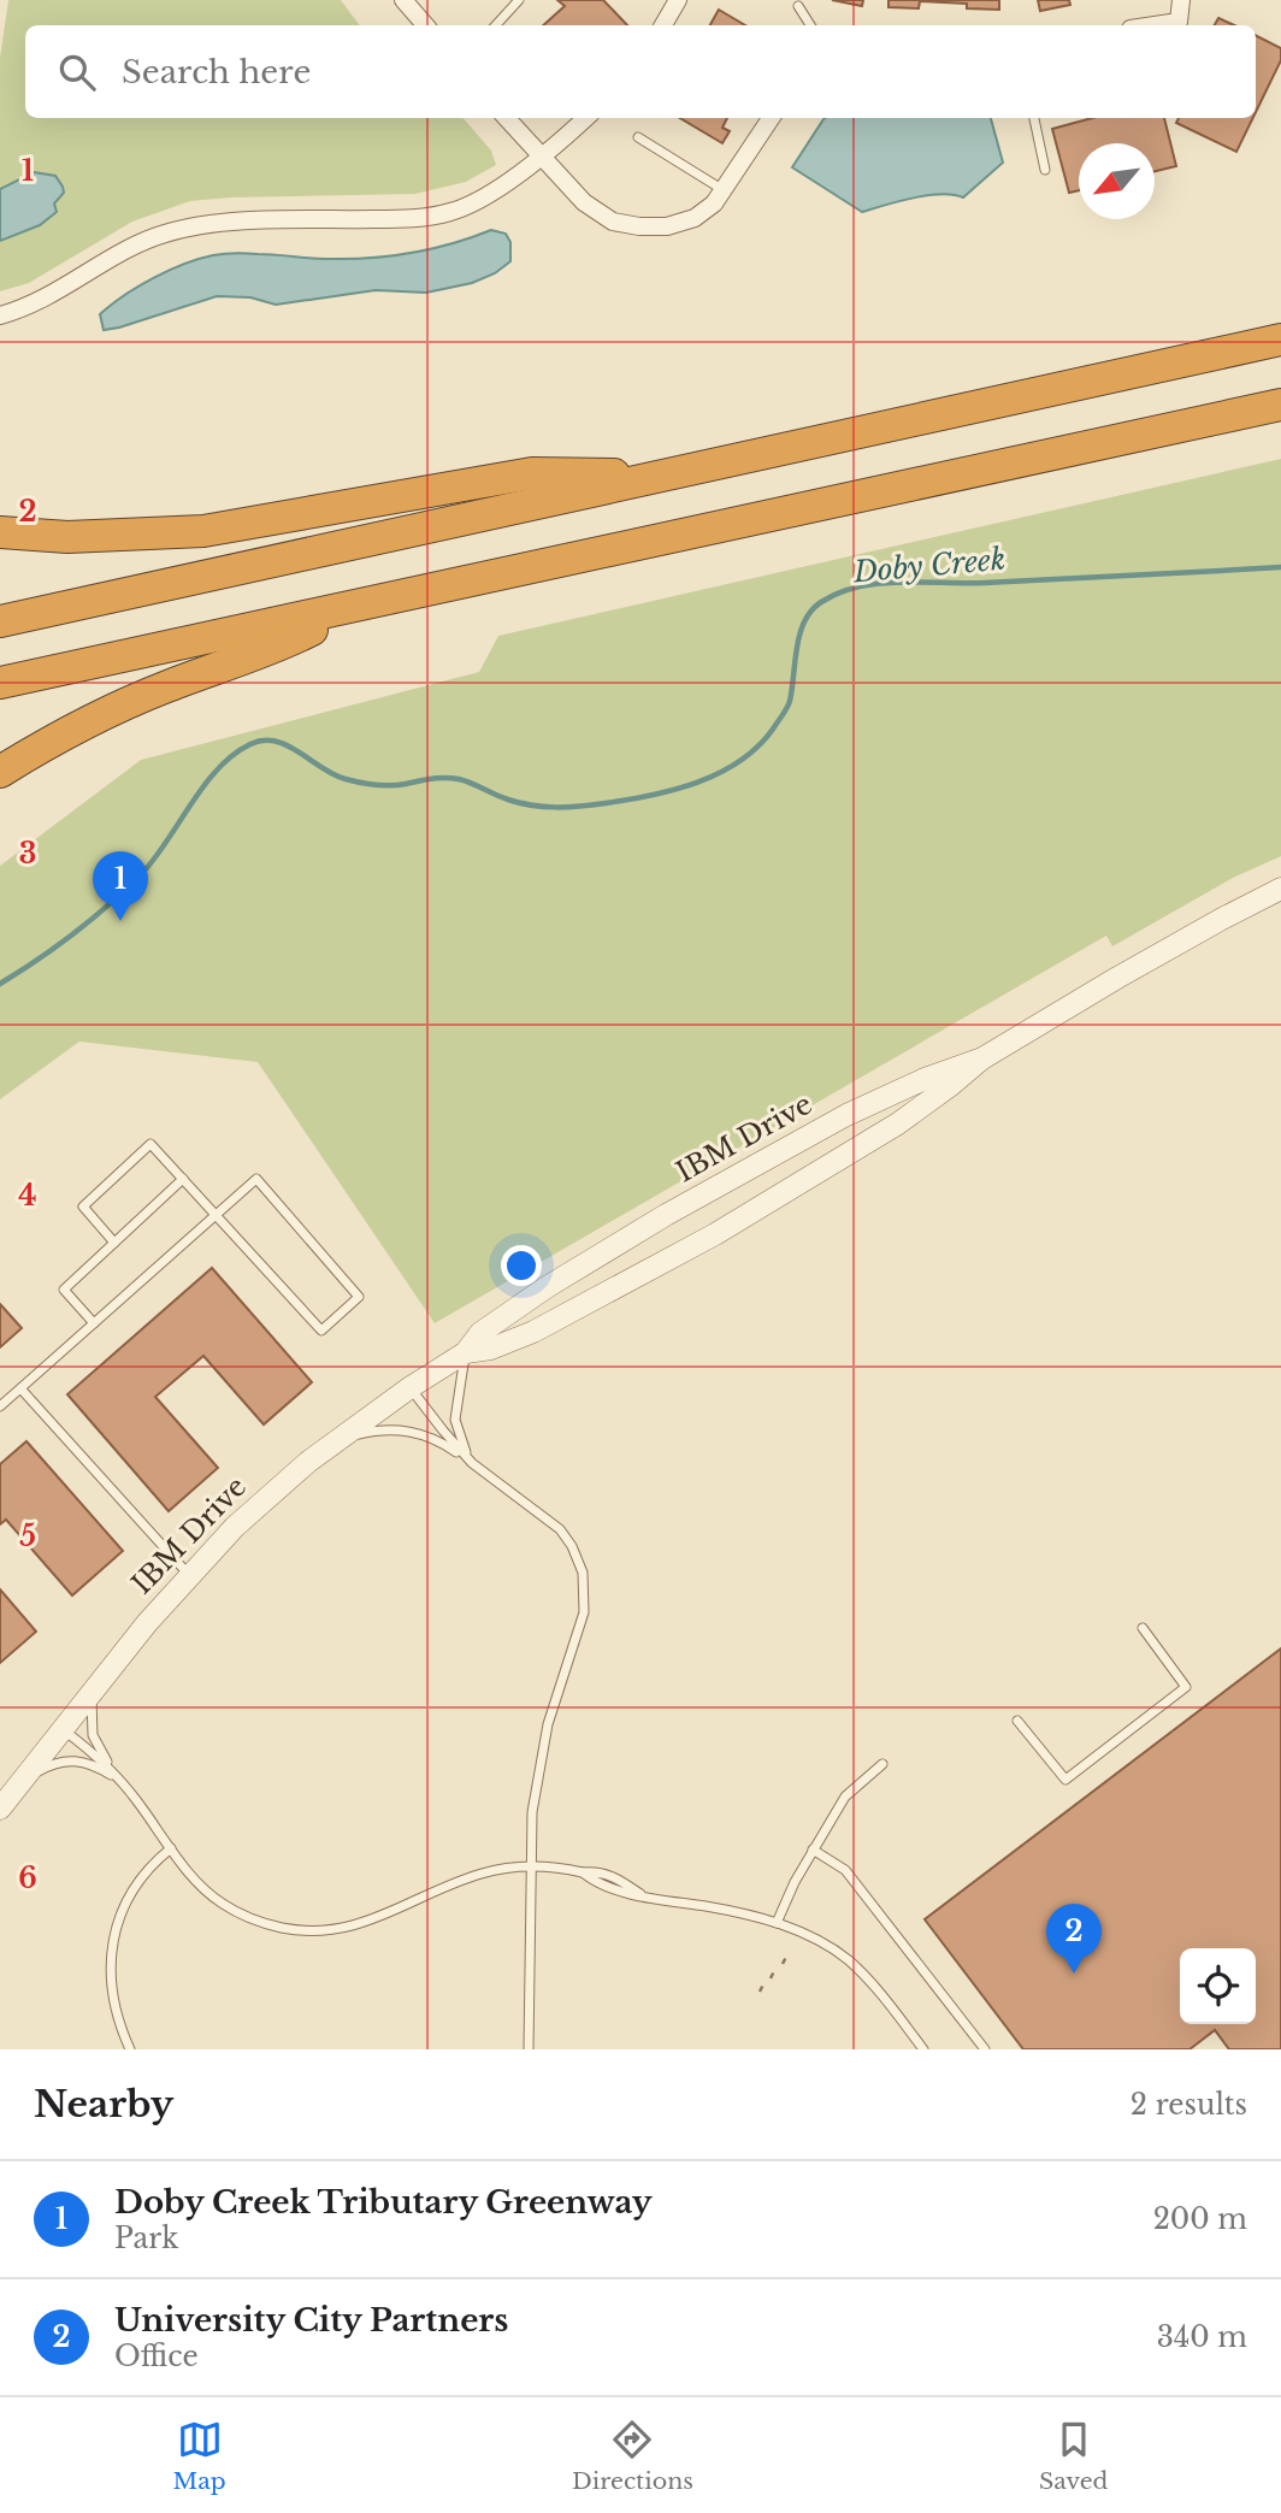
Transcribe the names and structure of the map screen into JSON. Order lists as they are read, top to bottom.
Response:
{
  "streets": {
    "street": ["IBM Drive"]
  },
  "water": ["Doby Creek"],
  "north": "bottom left",
  "page": {
    "search": "Search here",
    "pins": ["1", "2"],
    "heading": ["Nearby", "2 results"],
    "list": [
      {
        "mark": "1",
        "name": "Doby Creek Tributary Greenway",
        "note": "Park",
        "value": "200 m"
      },
      {
        "mark": "2",
        "name": "University City Partners",
        "note": "Office",
        "value": "340 m"
      }
    ],
    "nav": ["Map", "Directions", "Saved"]
  },
  "grid": {
    "rows": [
      "1",
      "2",
      "3",
      "4",
      "5",
      "6"
    ]
  }
}
